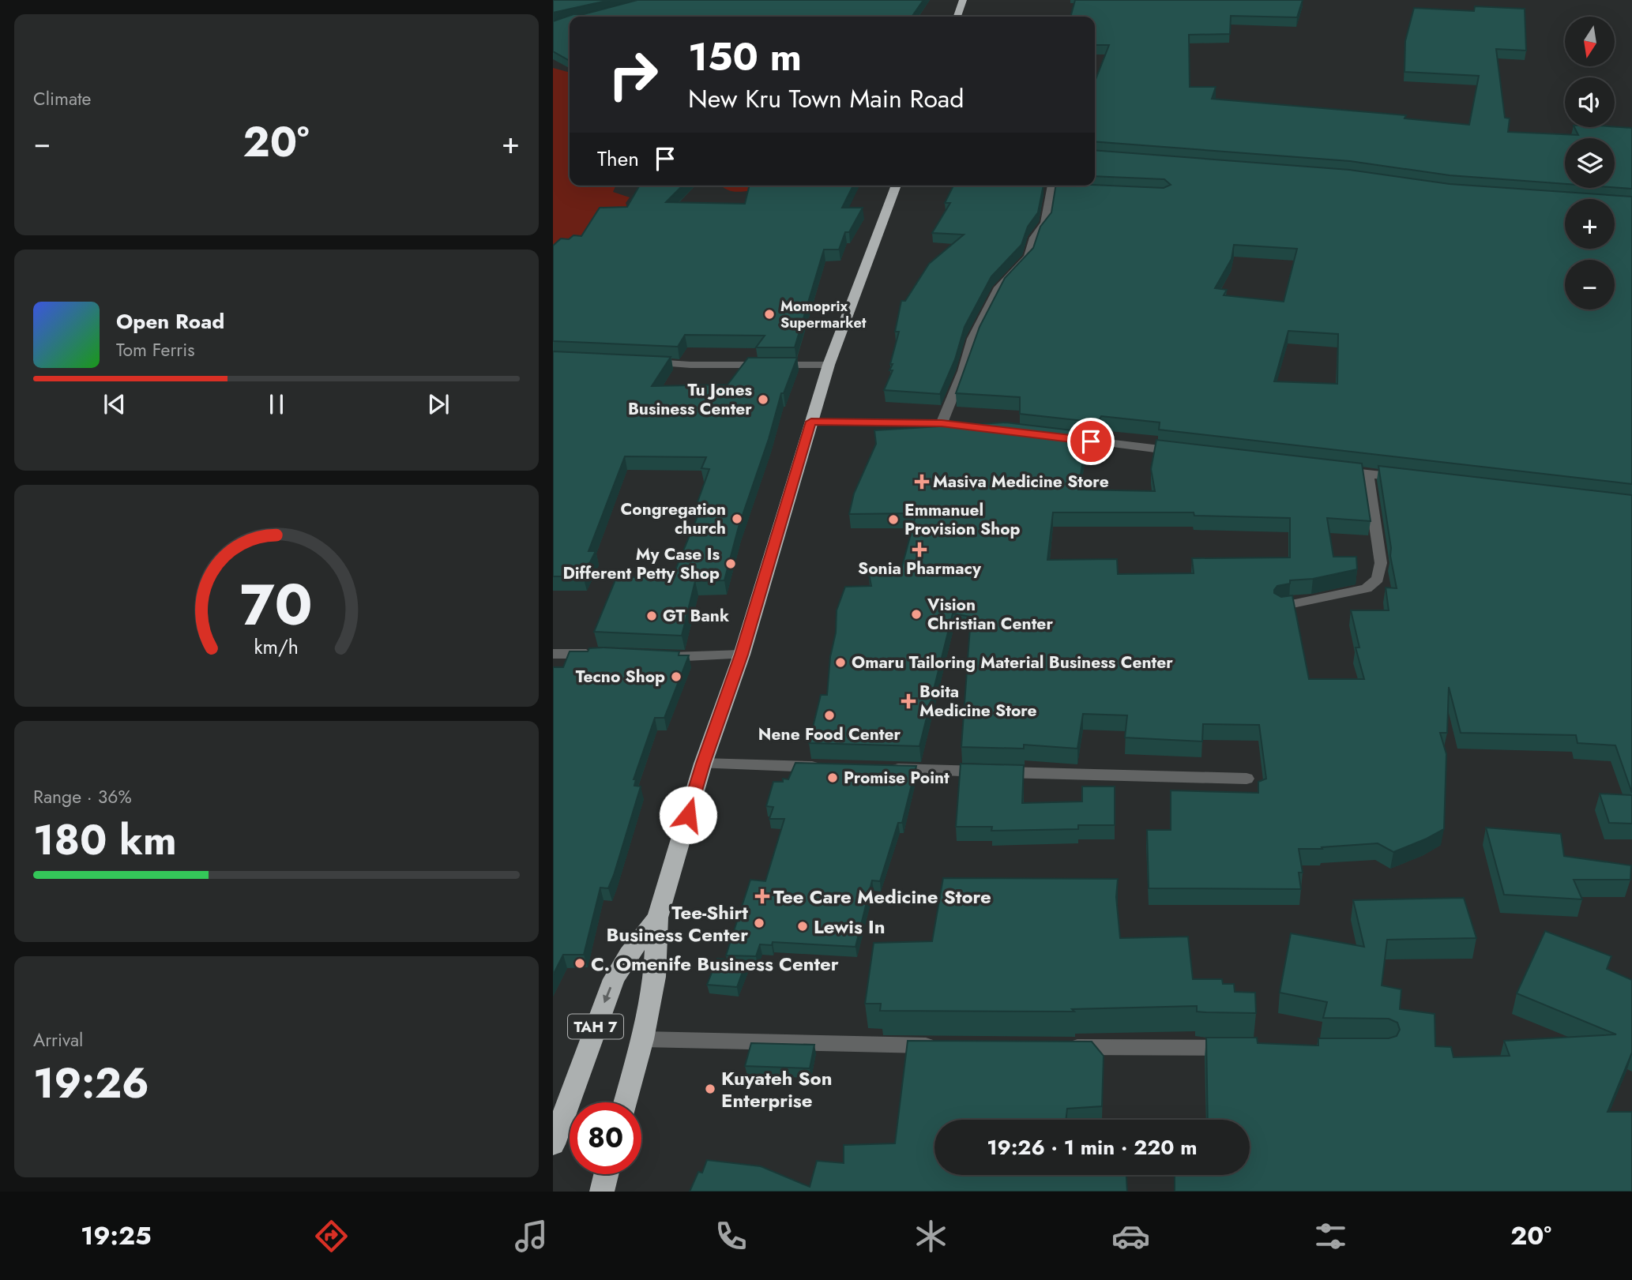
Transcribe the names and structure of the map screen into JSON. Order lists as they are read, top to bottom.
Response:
{
  "streets": {
    "highway": ["TAH 7"]
  },
  "places": {
    "other": [
      "Momoprix Supermarket",
      "Tu Jones Business Center",
      "Congregation church",
      "Emmanuel Provision Shop",
      "My Case Is Different Petty Shop",
      "Vision Christian Center",
      "GT Bank",
      "Omaru Tailoring Material Business Center",
      "Tecno Shop",
      "Nene Food Center",
      "Promise Point",
      "Tee-Shirt Business Center",
      "Lewis In",
      "C. Omenife Business Center",
      "Kuyateh Son Enterprise"
    ],
    "health": [
      "Masiva Medicine Store",
      "Sonia Pharmacy",
      "Boita Medicine Store",
      "Tee Care Medicine Store"
    ]
  },
  "north": "bottom",
  "page": {
    "tile": [
      "Climate",
      ["Range · 36%", "180 km"],
      ["Arrival", "19:26"]
    ],
    "map_buttons": ["+", "−"],
    "turn": ["150 m", "New Kru Town Main Road"],
    "heat": ["−", "20°", "+"],
    "then": "Then",
    "song": ["Open Road", "Tom Ferris"],
    "limit": "80",
    "trip": "19:26 · 1 min · 220 m",
    "tabs": ["19:25", "20°"],
    "gauge": ["70", "km/h"]
  }
}
